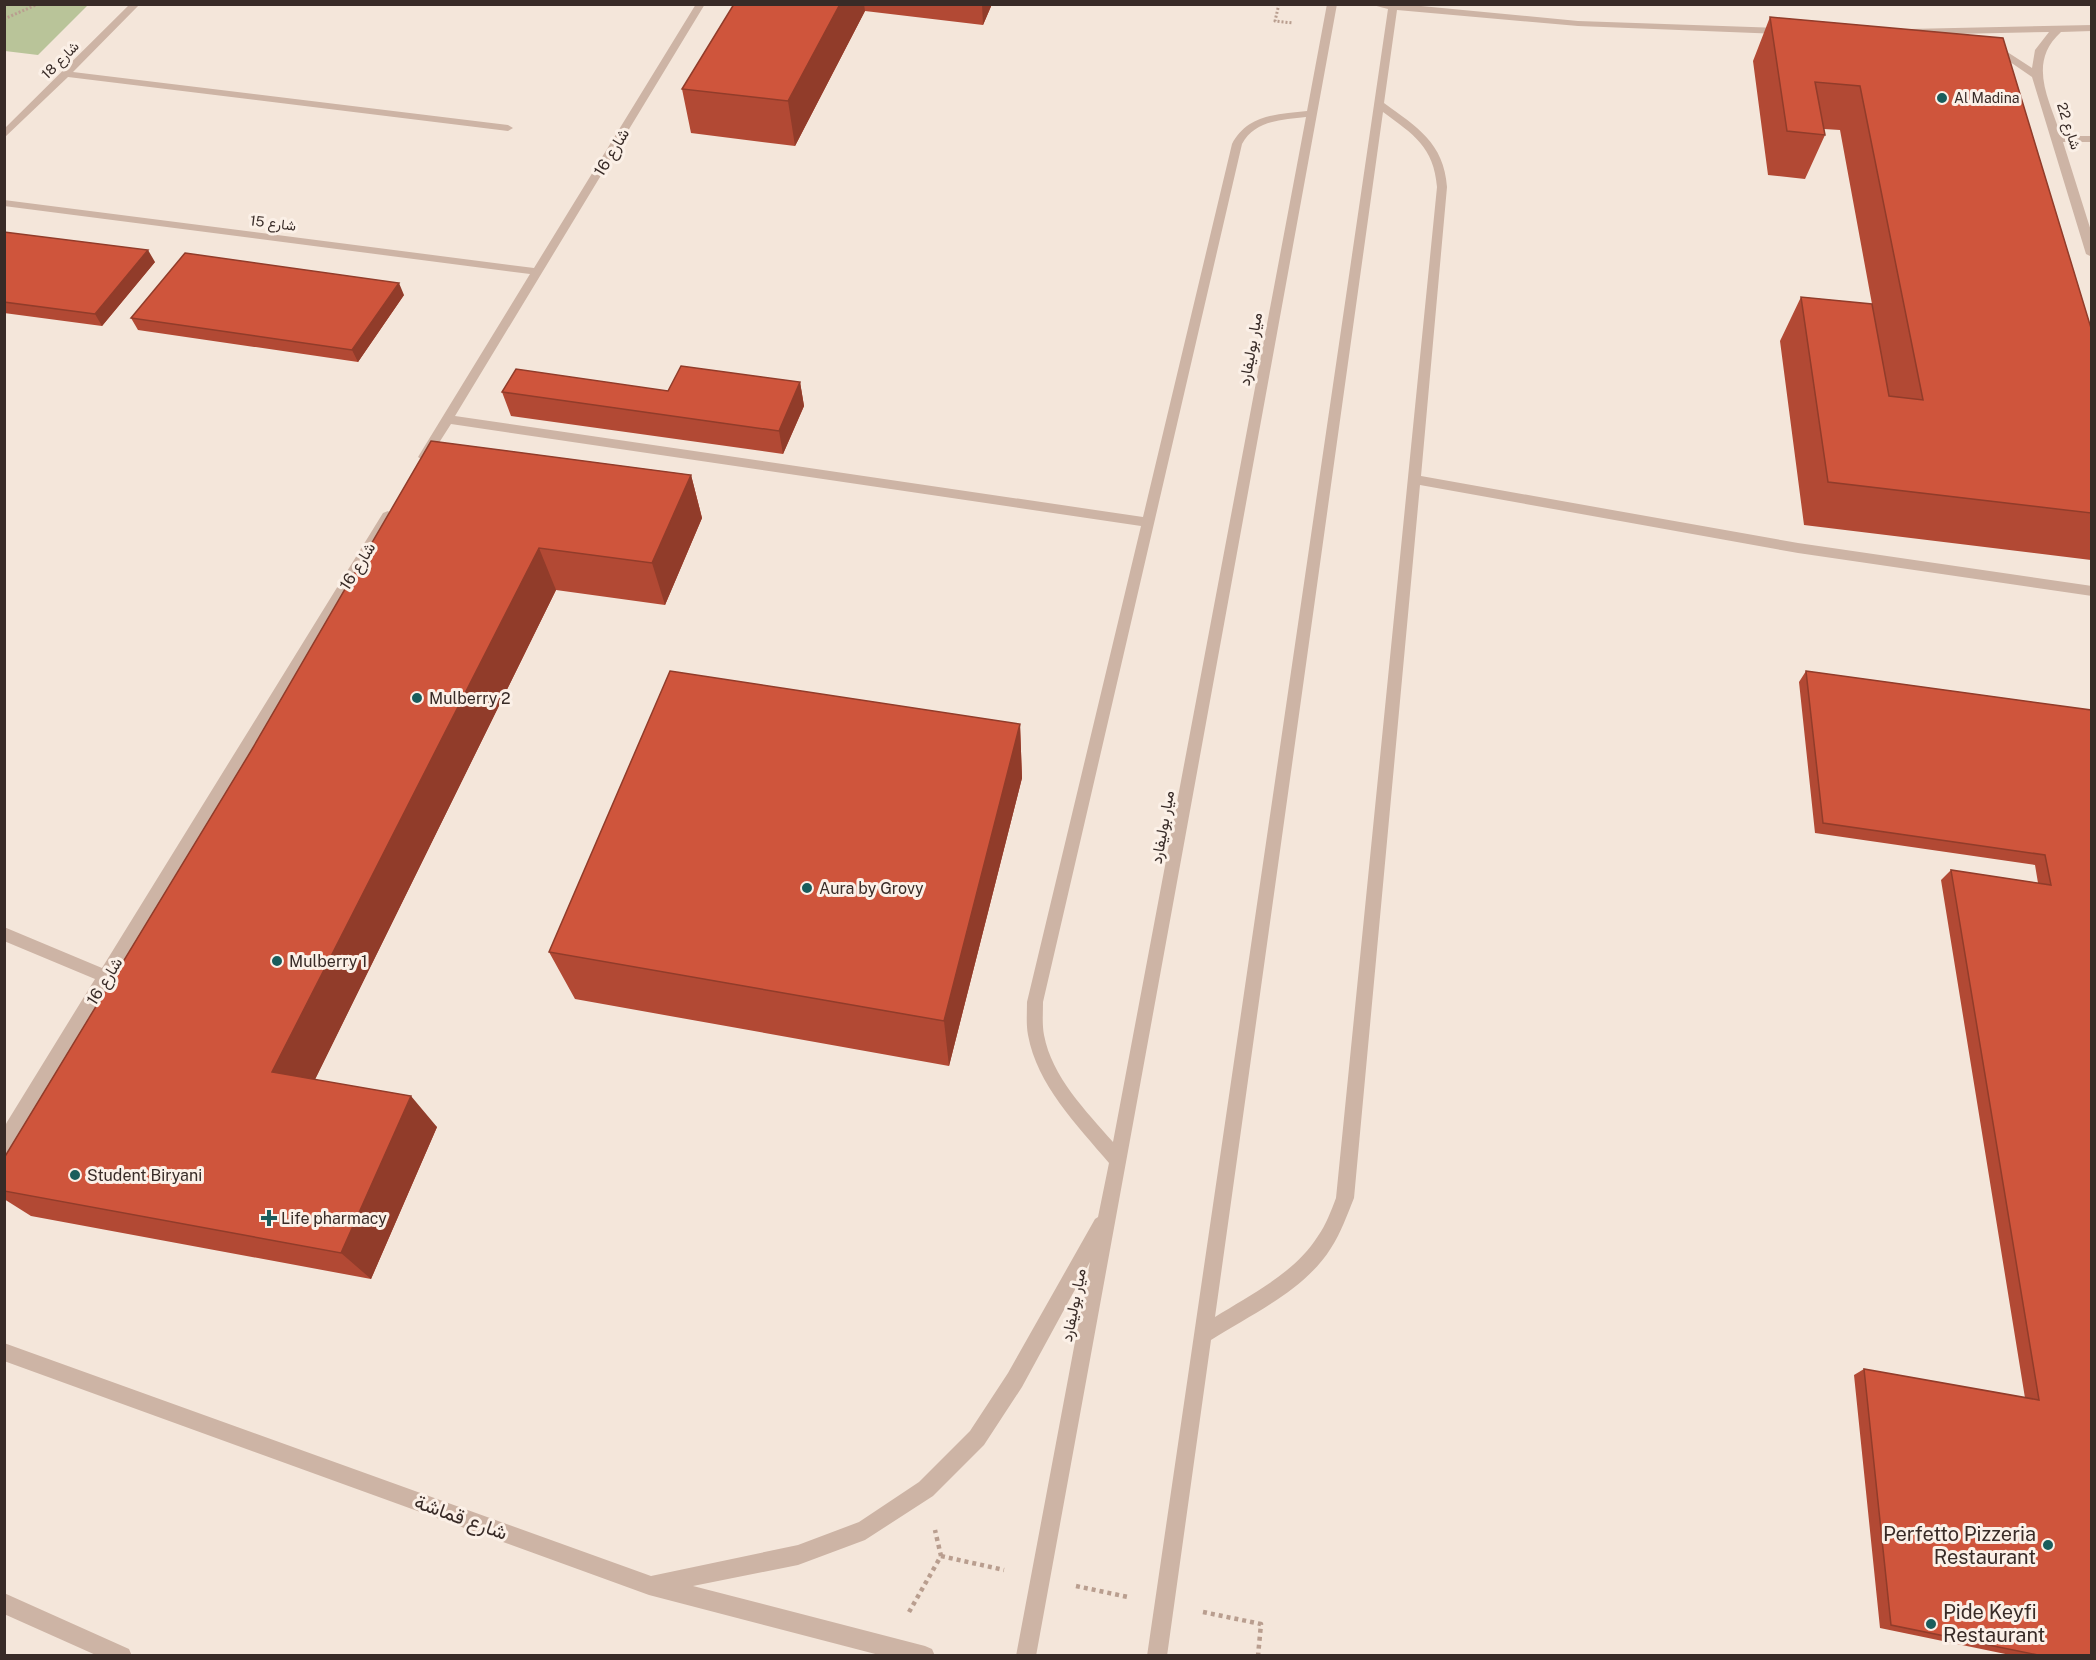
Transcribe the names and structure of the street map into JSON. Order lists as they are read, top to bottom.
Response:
{
  "streets": {
    "street": [
      "شارع 18",
      "شارع 22",
      "شارع 16",
      "شارع 15",
      "ميار بوليفارد",
      "شارع قماشة"
    ]
  },
  "crossings": [
    ["شارع 16", "شارع 15"]
  ],
  "places": {
    "other": [
      "Al Madina",
      "Mulberry 2",
      "Aura by Grovy",
      "Mulberry 1",
      "Student Biryani",
      "Perfetto Pizzeria Restaurant",
      "Pide Keyfi Restaurant"
    ],
    "health": ["Life pharmacy"]
  }
}
